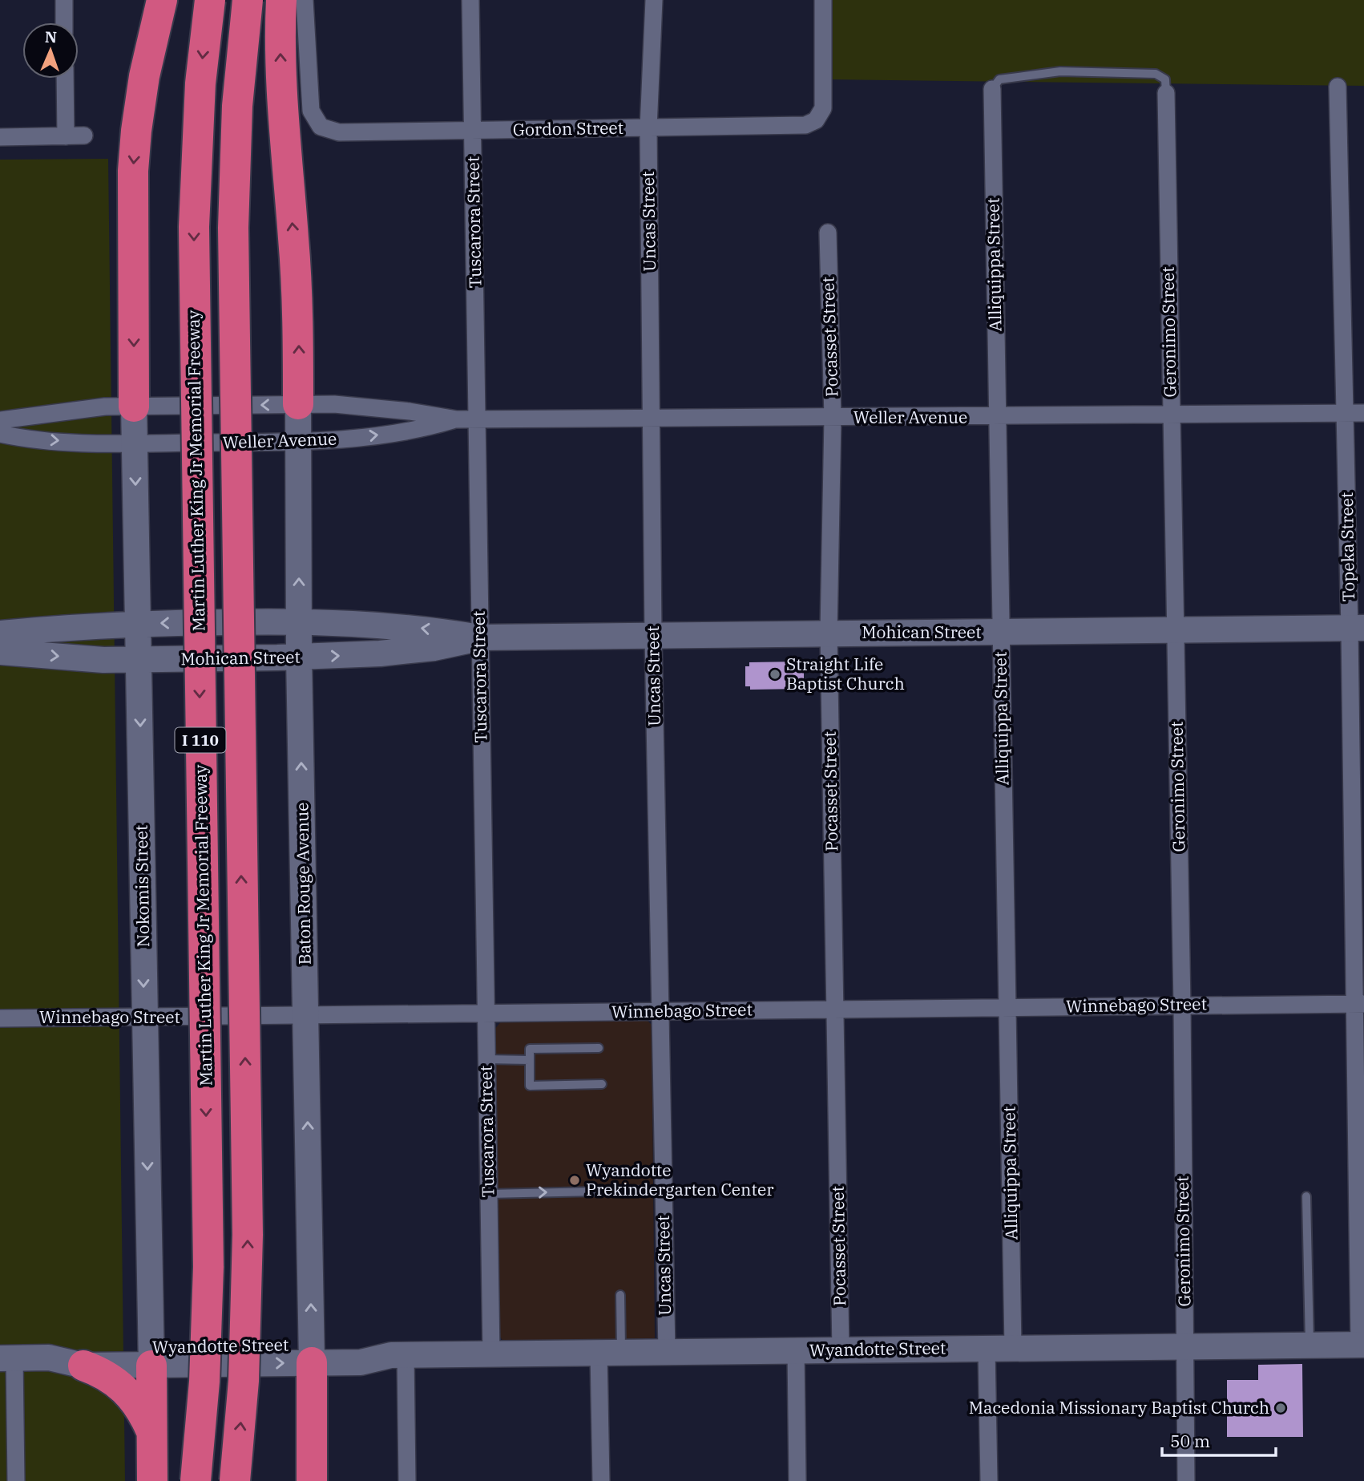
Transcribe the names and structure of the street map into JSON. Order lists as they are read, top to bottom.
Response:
{
  "streets": {
    "highway": ["Martin Luther King Jr Memorial Freeway", "I 110"],
    "street": [
      "Gordon Street",
      "Uncas Street",
      "Tuscarora Street",
      "Alliquippa Street",
      "Geronimo Street",
      "Pocasset Street",
      "Weller Avenue",
      "Topeka Street",
      "Mohican Street",
      "Baton Rouge Avenue",
      "Nokomis Street",
      "Winnebago Street",
      "Wyandotte Street"
    ]
  },
  "crossings": [
    ["Gordon Street", "Uncas Street"],
    ["Gordon Street", "Tuscarora Street"],
    ["Uncas Street", "Weller Avenue"],
    ["Uncas Street", "Mohican Street"],
    ["Uncas Street", "Winnebago Street"],
    ["Uncas Street", "Wyandotte Street"],
    ["Tuscarora Street", "Weller Avenue"],
    ["Tuscarora Street", "Mohican Street"],
    ["Tuscarora Street", "Winnebago Street"],
    ["Tuscarora Street", "Wyandotte Street"],
    ["Alliquippa Street", "Weller Avenue"],
    ["Alliquippa Street", "Mohican Street"],
    ["Alliquippa Street", "Winnebago Street"],
    ["Alliquippa Street", "Wyandotte Street"],
    ["Geronimo Street", "Weller Avenue"],
    ["Geronimo Street", "Mohican Street"],
    ["Geronimo Street", "Winnebago Street"],
    ["Geronimo Street", "Wyandotte Street"],
    ["Pocasset Street", "Weller Avenue"],
    ["Pocasset Street", "Mohican Street"],
    ["Pocasset Street", "Winnebago Street"],
    ["Pocasset Street", "Wyandotte Street"],
    ["Weller Avenue", "Topeka Street"],
    ["Weller Avenue", "Baton Rouge Avenue"],
    ["Weller Avenue", "Nokomis Street"],
    ["Topeka Street", "Mohican Street"],
    ["Topeka Street", "Winnebago Street"],
    ["Topeka Street", "Wyandotte Street"],
    ["Mohican Street", "Baton Rouge Avenue"],
    ["Mohican Street", "Nokomis Street"],
    ["Baton Rouge Avenue", "Winnebago Street"],
    ["Baton Rouge Avenue", "Wyandotte Street"],
    ["Nokomis Street", "Winnebago Street"],
    ["Nokomis Street", "Wyandotte Street"]
  ],
  "one_way": ["Baton Rouge Avenue", "Nokomis Street"],
  "places": ["Straight Life Baptist Church", "Wyandotte Prekindergarten Center", "Macedonia Missionary Baptist Church"],
  "scale_bar": "50 m",
  "north": "top"
}
